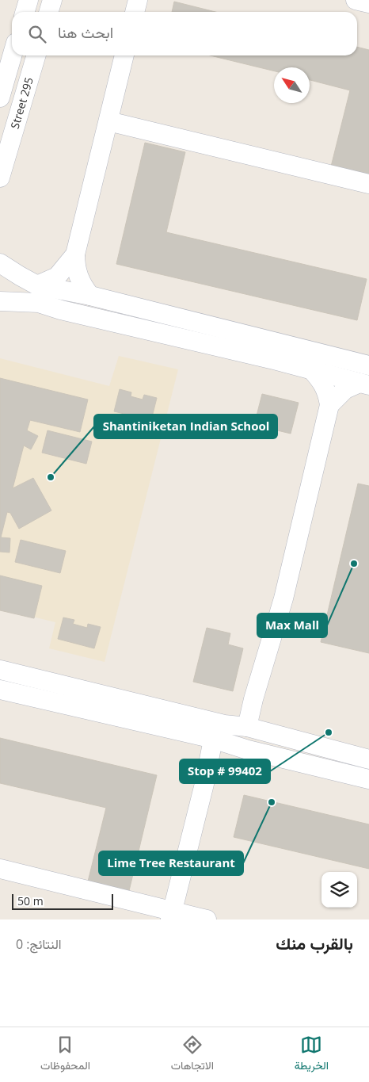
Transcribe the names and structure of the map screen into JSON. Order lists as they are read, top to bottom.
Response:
{
  "streets": {
    "street": ["Street 295"]
  },
  "places": [
    "Shantiniketan Indian School",
    "Max Mall",
    "Stop # 99402",
    "Lime Tree Restaurant"
  ],
  "scale_bar": "50 m",
  "north": "top left",
  "page": {
    "search": "ابحث هنا",
    "scale": "50 m",
    "heading": ["بالقرب منك", "النتائج: 0"],
    "nav": ["الخريطة", "الاتجاهات", "المحفوظات"]
  }
}
